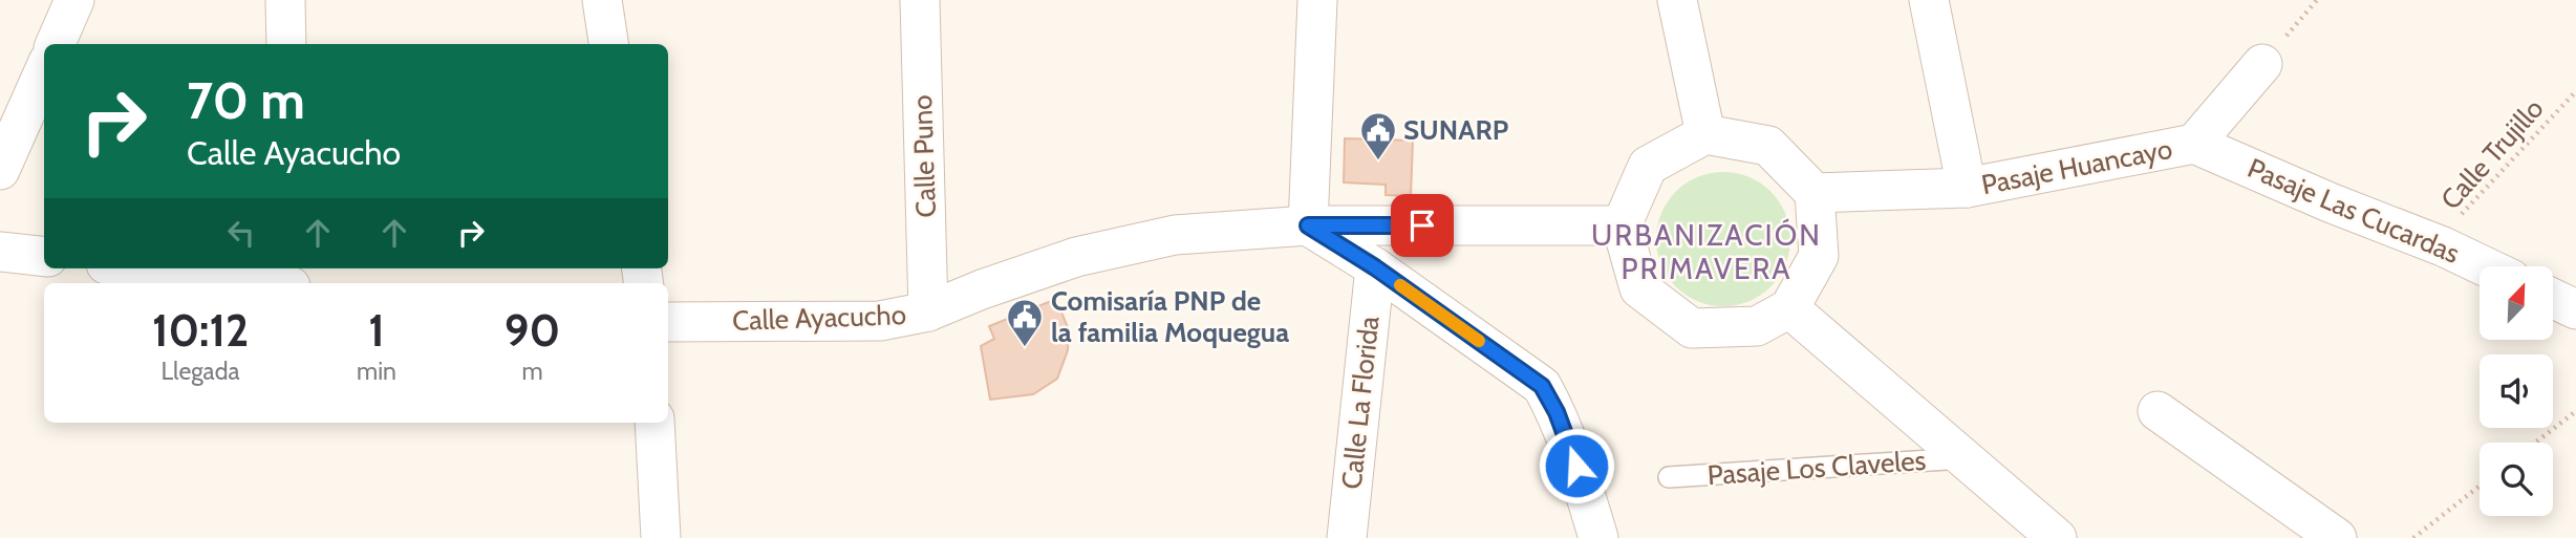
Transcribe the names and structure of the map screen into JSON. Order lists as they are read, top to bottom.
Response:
{
  "streets": {
    "street": [
      "Calle Puno",
      "Pasaje Huancayo",
      "Pasaje Las Cucardas",
      "Calle Ayacucho",
      "Calle La Florida"
    ],
    "lane": ["Pasaje Los Claveles"],
    "path": ["Calle Trujillo"]
  },
  "crossings": [
    ["Calle Trujillo", "Pasaje Las Cucardas"],
    ["Calle Puno", "Calle Ayacucho"],
    ["Pasaje Huancayo", "Pasaje Las Cucardas"],
    ["Pasaje Huancayo", "Calle Ayacucho"]
  ],
  "districts": ["URBANIZACIÓN PRIMAVERA"],
  "places": {
    "public building": ["SUNARP", "Comisaría PNP de la familia Moquegua"]
  },
  "north": "top right",
  "page": {
    "turn": ["70 m", "Calle Ayacucho"],
    "eta": [
      "10:12",
      "Llegada",
      "1",
      "min",
      "90",
      "m"
    ]
  }
}
